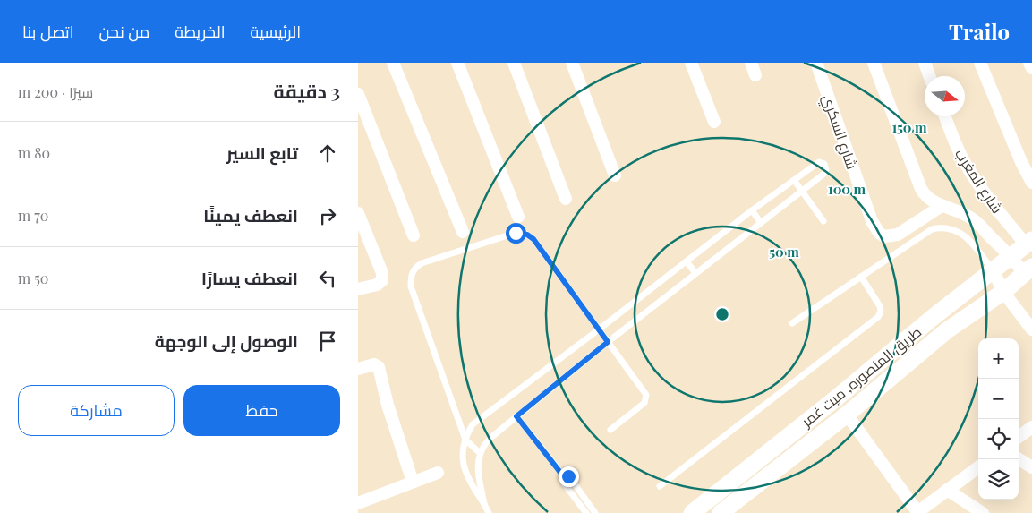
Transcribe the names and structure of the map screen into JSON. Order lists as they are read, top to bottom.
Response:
{
  "streets": {
    "main road": ["طريق المنصوره, ميت غمر"],
    "street": ["شارع السكري", "شارع المغرب"]
  },
  "crossings": [
    ["شارع المغرب", "طريق المنصوره, ميت غمر"]
  ],
  "north": "right",
  "page": {
    "header": "Trailo",
    "nav": [
      "الرئيسية",
      "الخريطة",
      "من نحن",
      "اتصل بنا"
    ],
    "heading": ["3 دقيقة", "سيرًا · 200 m"],
    "list": [
      ["تابع السير", "80 m"],
      ["انعطف يمينًا", "70 m"],
      ["انعطف يسارًا", "50 m"],
      "الوصول إلى الوجهة"
    ],
    "map_buttons": ["+", "−"],
    "buttons": ["حفظ", "مشاركة"]
  },
  "rings": ["150 m", "100 m", "50 m"]
}
